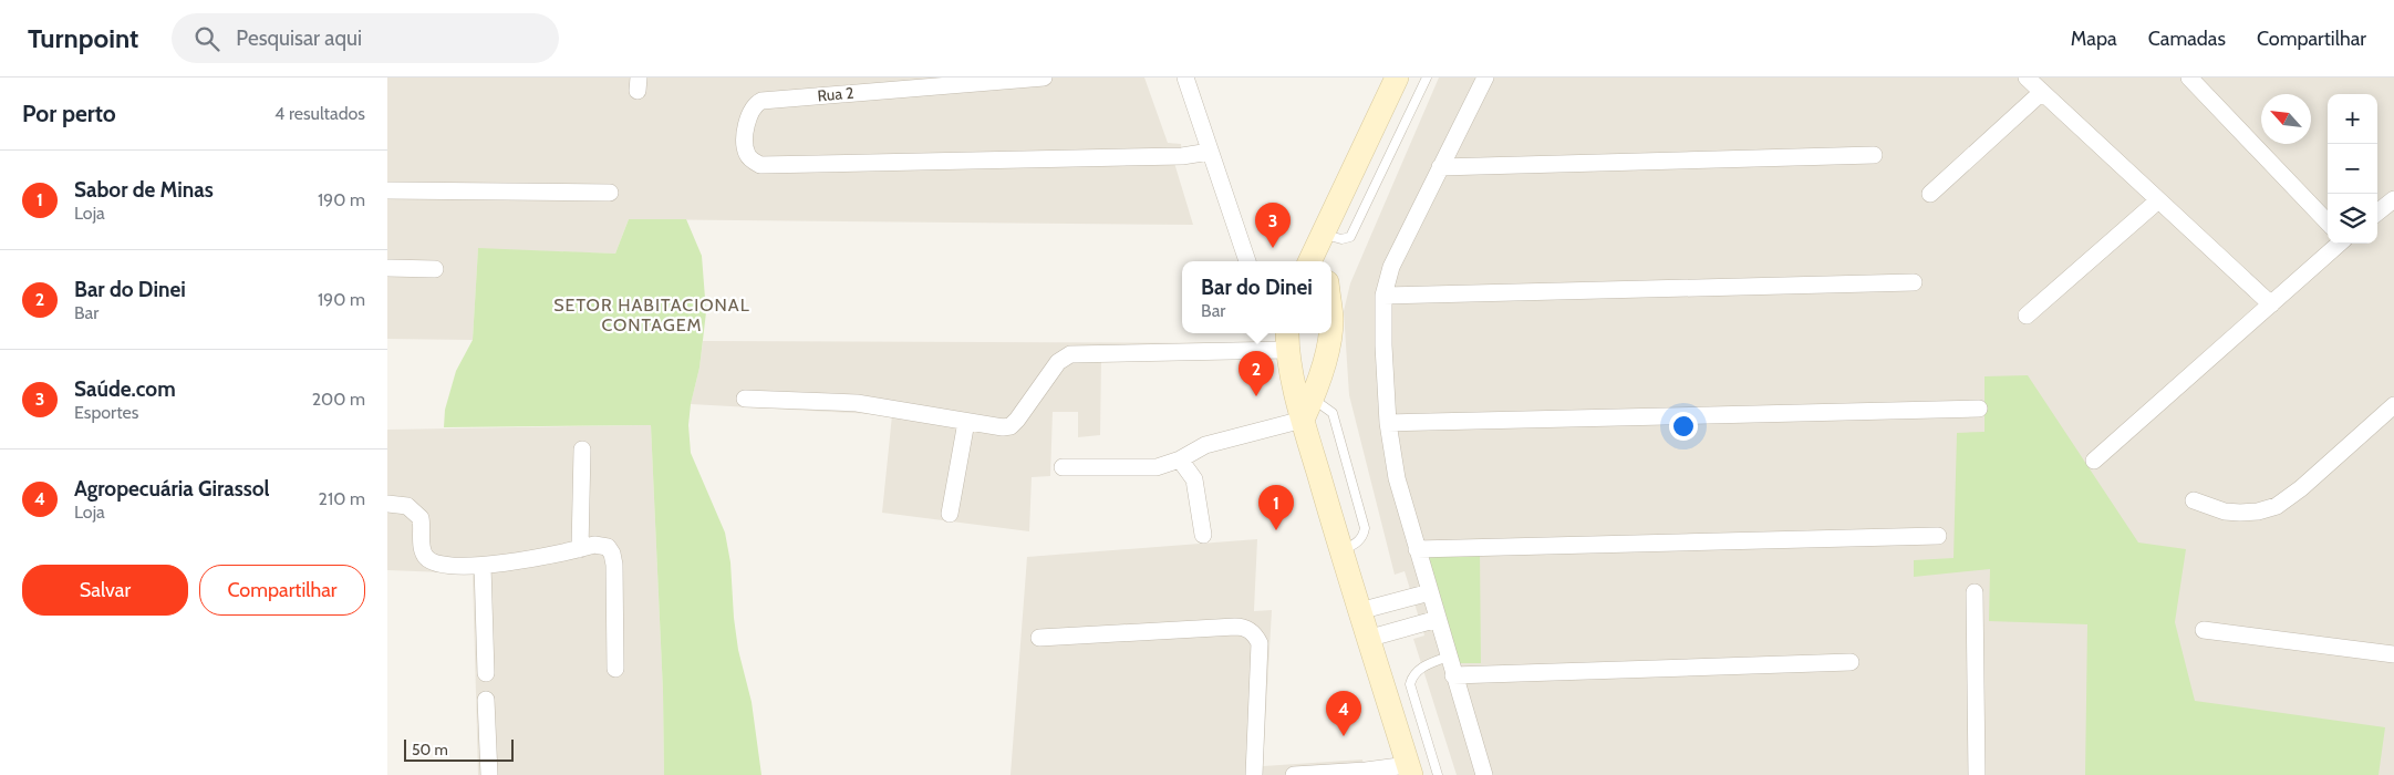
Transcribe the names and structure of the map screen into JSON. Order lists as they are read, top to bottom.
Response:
{
  "streets": {
    "street": ["Rua 2"]
  },
  "districts": ["SETOR HABITACIONAL CONTAGEM"],
  "scale_bar": "50 m",
  "north": "top left",
  "page": {
    "header": "Turnpoint",
    "search": "Pesquisar aqui",
    "nav": ["Mapa", "Camadas", "Compartilhar"],
    "heading": ["Por perto", "4 resultados"],
    "map_buttons": ["+", "−"],
    "list": [
      {
        "mark": "1",
        "name": "Sabor de Minas",
        "note": "Loja",
        "value": "190 m"
      },
      {
        "mark": "2",
        "name": "Bar do Dinei",
        "note": "Bar",
        "value": "190 m"
      },
      {
        "mark": "3",
        "name": "Saúde.com",
        "note": "Esportes",
        "value": "200 m"
      },
      {
        "mark": "4",
        "name": "Agropecuária Girassol",
        "note": "Loja",
        "value": "210 m"
      }
    ],
    "pins": [
      "3",
      "2",
      "1",
      "4"
    ],
    "popup": ["Bar do Dinei", "Bar"],
    "buttons": ["Salvar", "Compartilhar"],
    "scale": "50 m"
  }
}
